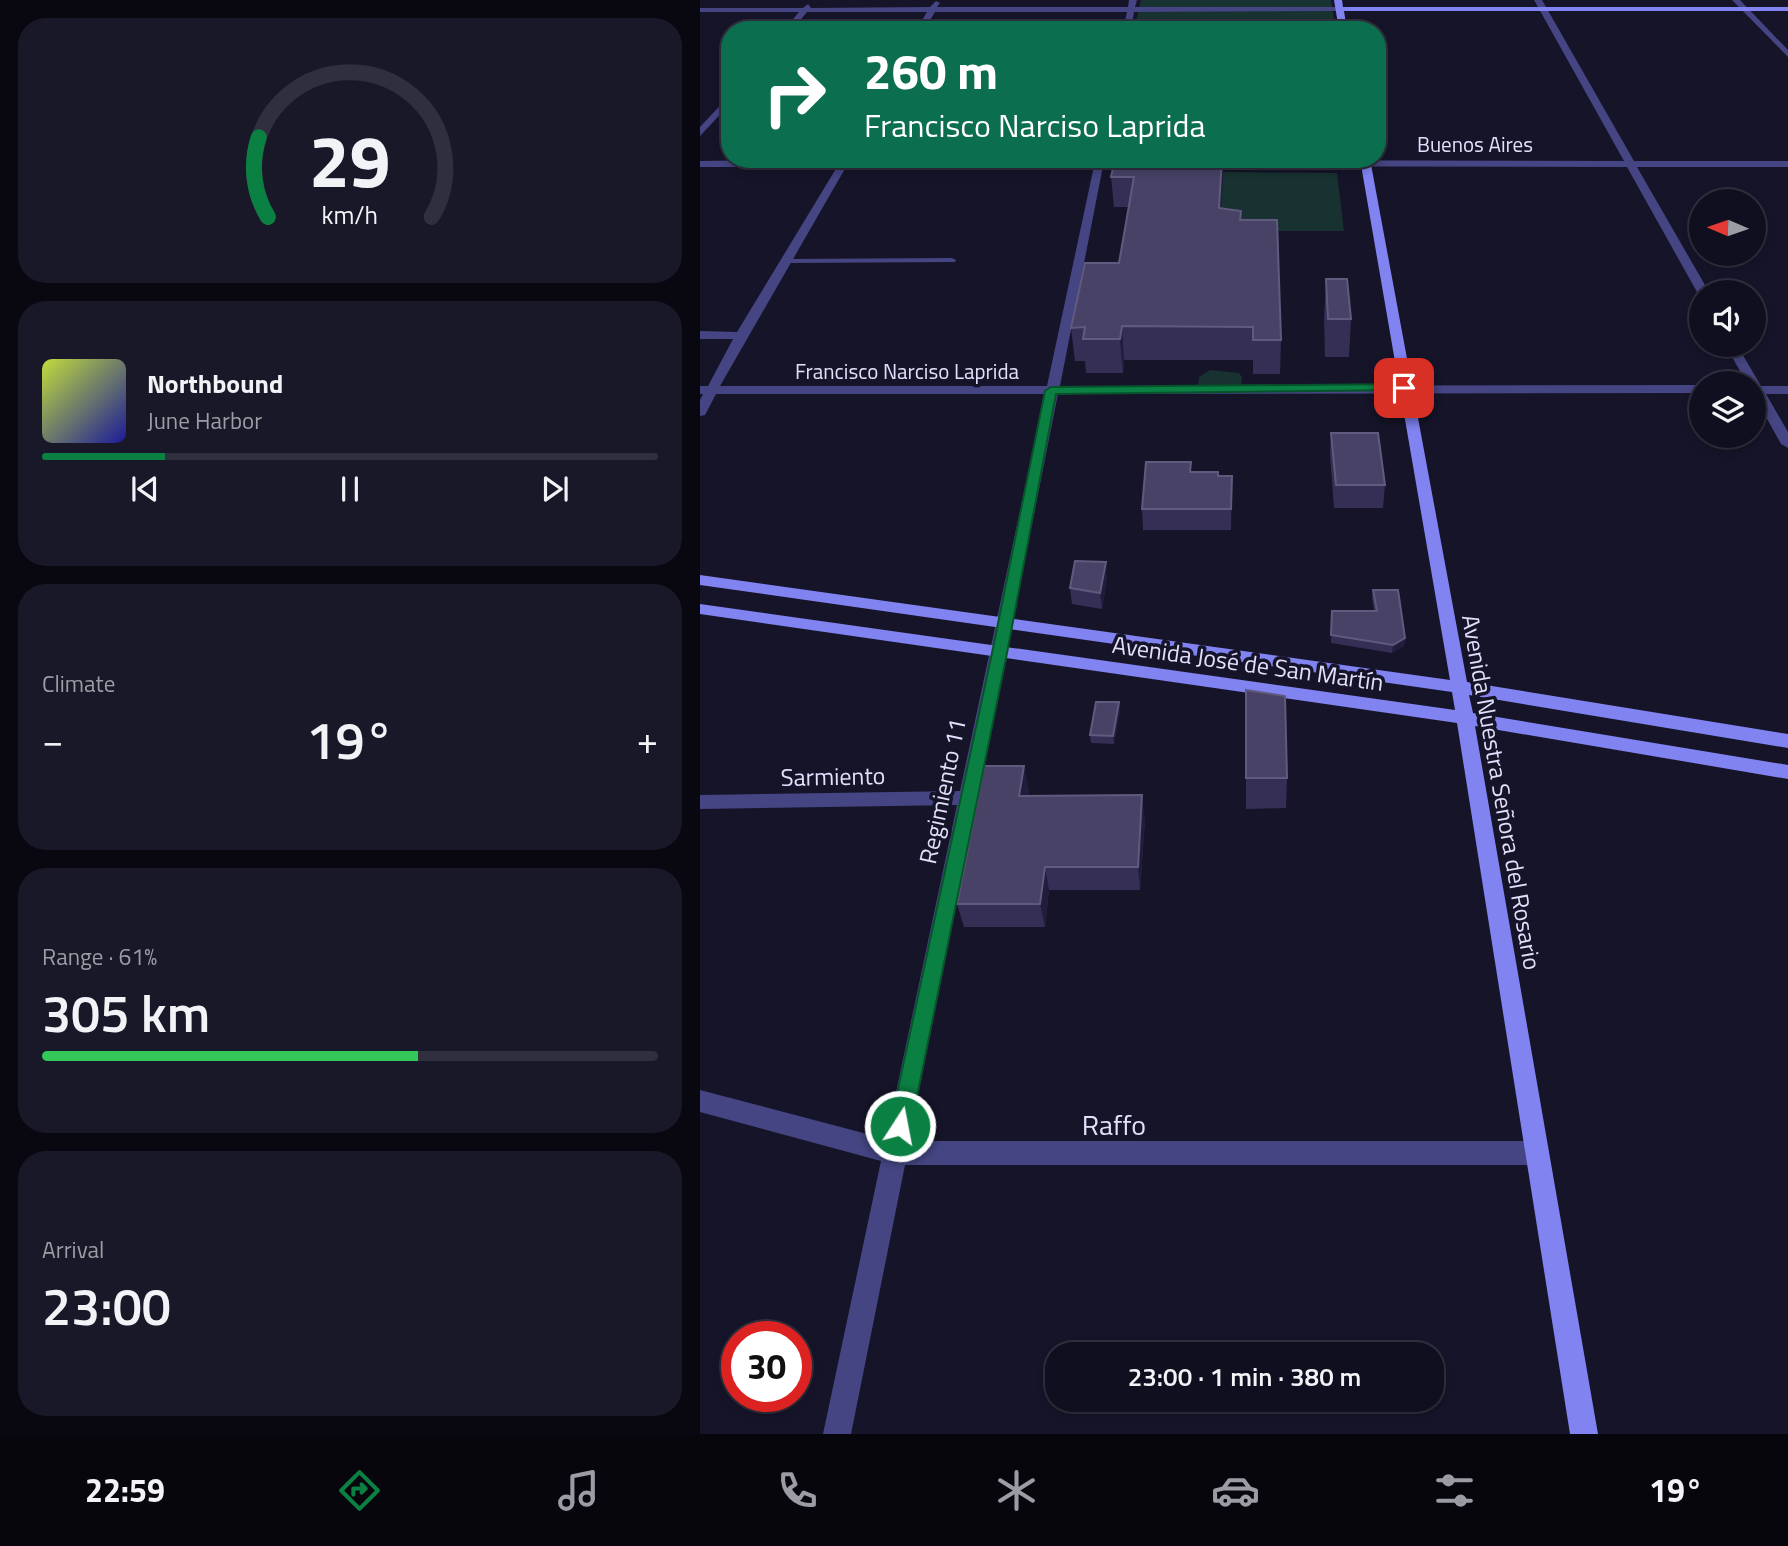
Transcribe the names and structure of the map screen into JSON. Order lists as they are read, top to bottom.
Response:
{
  "streets": {
    "street": [
      "Buenos Aires",
      "Francisco Narciso Laprida",
      "Avenida José de San Martín",
      "Sarmiento",
      "Regimiento 11",
      "Avenida Nuestra Señora del Rosario",
      "Raffo"
    ]
  },
  "crossings": [
    ["Francisco Narciso Laprida", "Regimiento 11"],
    ["Francisco Narciso Laprida", "Avenida Nuestra Señora del Rosario"],
    ["Avenida José de San Martín", "Regimiento 11"],
    ["Avenida José de San Martín", "Avenida Nuestra Señora del Rosario"],
    ["Sarmiento", "Regimiento 11"],
    ["Regimiento 11", "Raffo"],
    ["Avenida Nuestra Señora del Rosario", "Raffo"]
  ],
  "north": "left",
  "page": {
    "turn": ["260 m", "Francisco Narciso Laprida"],
    "song": ["Northbound", "June Harbor"],
    "tile": [
      "Climate",
      ["Range · 61%", "305 km"],
      ["Arrival", "23:00"]
    ],
    "heat": ["−", "19°", "+"],
    "limit": "30",
    "trip": "23:00 · 1 min · 380 m",
    "tabs": ["22:59", "19°"],
    "gauge": ["29", "km/h"]
  }
}
